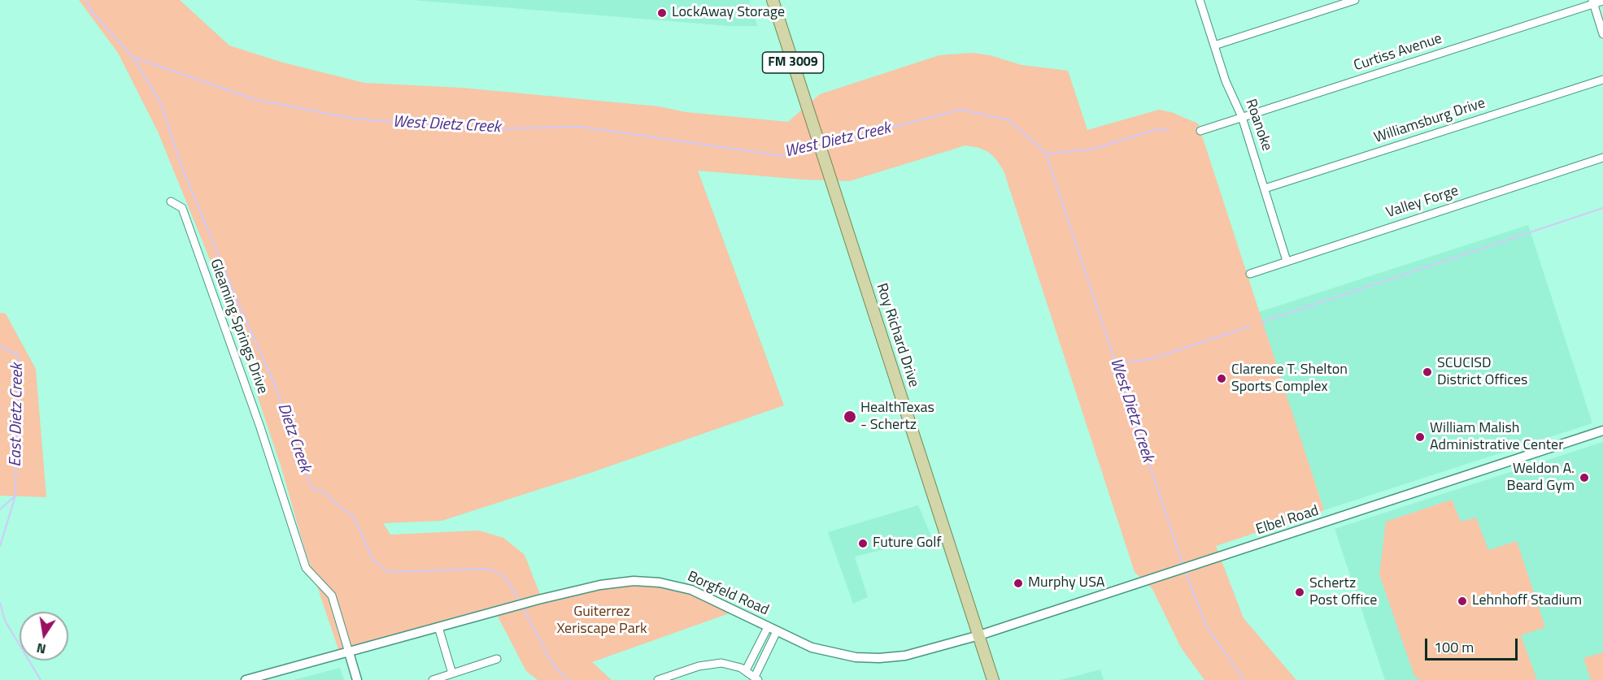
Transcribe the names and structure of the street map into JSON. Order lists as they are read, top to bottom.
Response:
{
  "streets": {
    "main road": ["FM 3009", "Roy Richard Drive"],
    "street": [
      "Curtiss Avenue",
      "Williamsburg Drive",
      "Roanoke",
      "Valley Forge",
      "Gleaming Springs Drive",
      "Elbel Road",
      "Borgfeld Road"
    ]
  },
  "crossings": [
    ["Curtiss Avenue", "Roanoke"],
    ["Williamsburg Drive", "Roanoke"],
    ["Roanoke", "Valley Forge"],
    ["Gleaming Springs Drive", "Borgfeld Road"],
    ["Roy Richard Drive", "Elbel Road"],
    ["Roy Richard Drive", "Borgfeld Road"],
    ["Elbel Road", "Borgfeld Road"]
  ],
  "water": ["West Dietz Creek", "East Dietz Creek", "Dietz Creek"],
  "parks": ["Guiterrez Xeriscape Park"],
  "places": [
    "LockAway Storage",
    "SCUCISD District Offices",
    "Clarence T. Shelton Sports Complex",
    "HealthTexas - Schertz",
    "William Malish Administrative Center",
    "Weldon A. Beard Gym",
    "Future Golf",
    "Murphy USA",
    "Schertz Post Office",
    "Lehnhoff Stadium"
  ],
  "scale_bar": "100 m",
  "north": "bottom"
}
